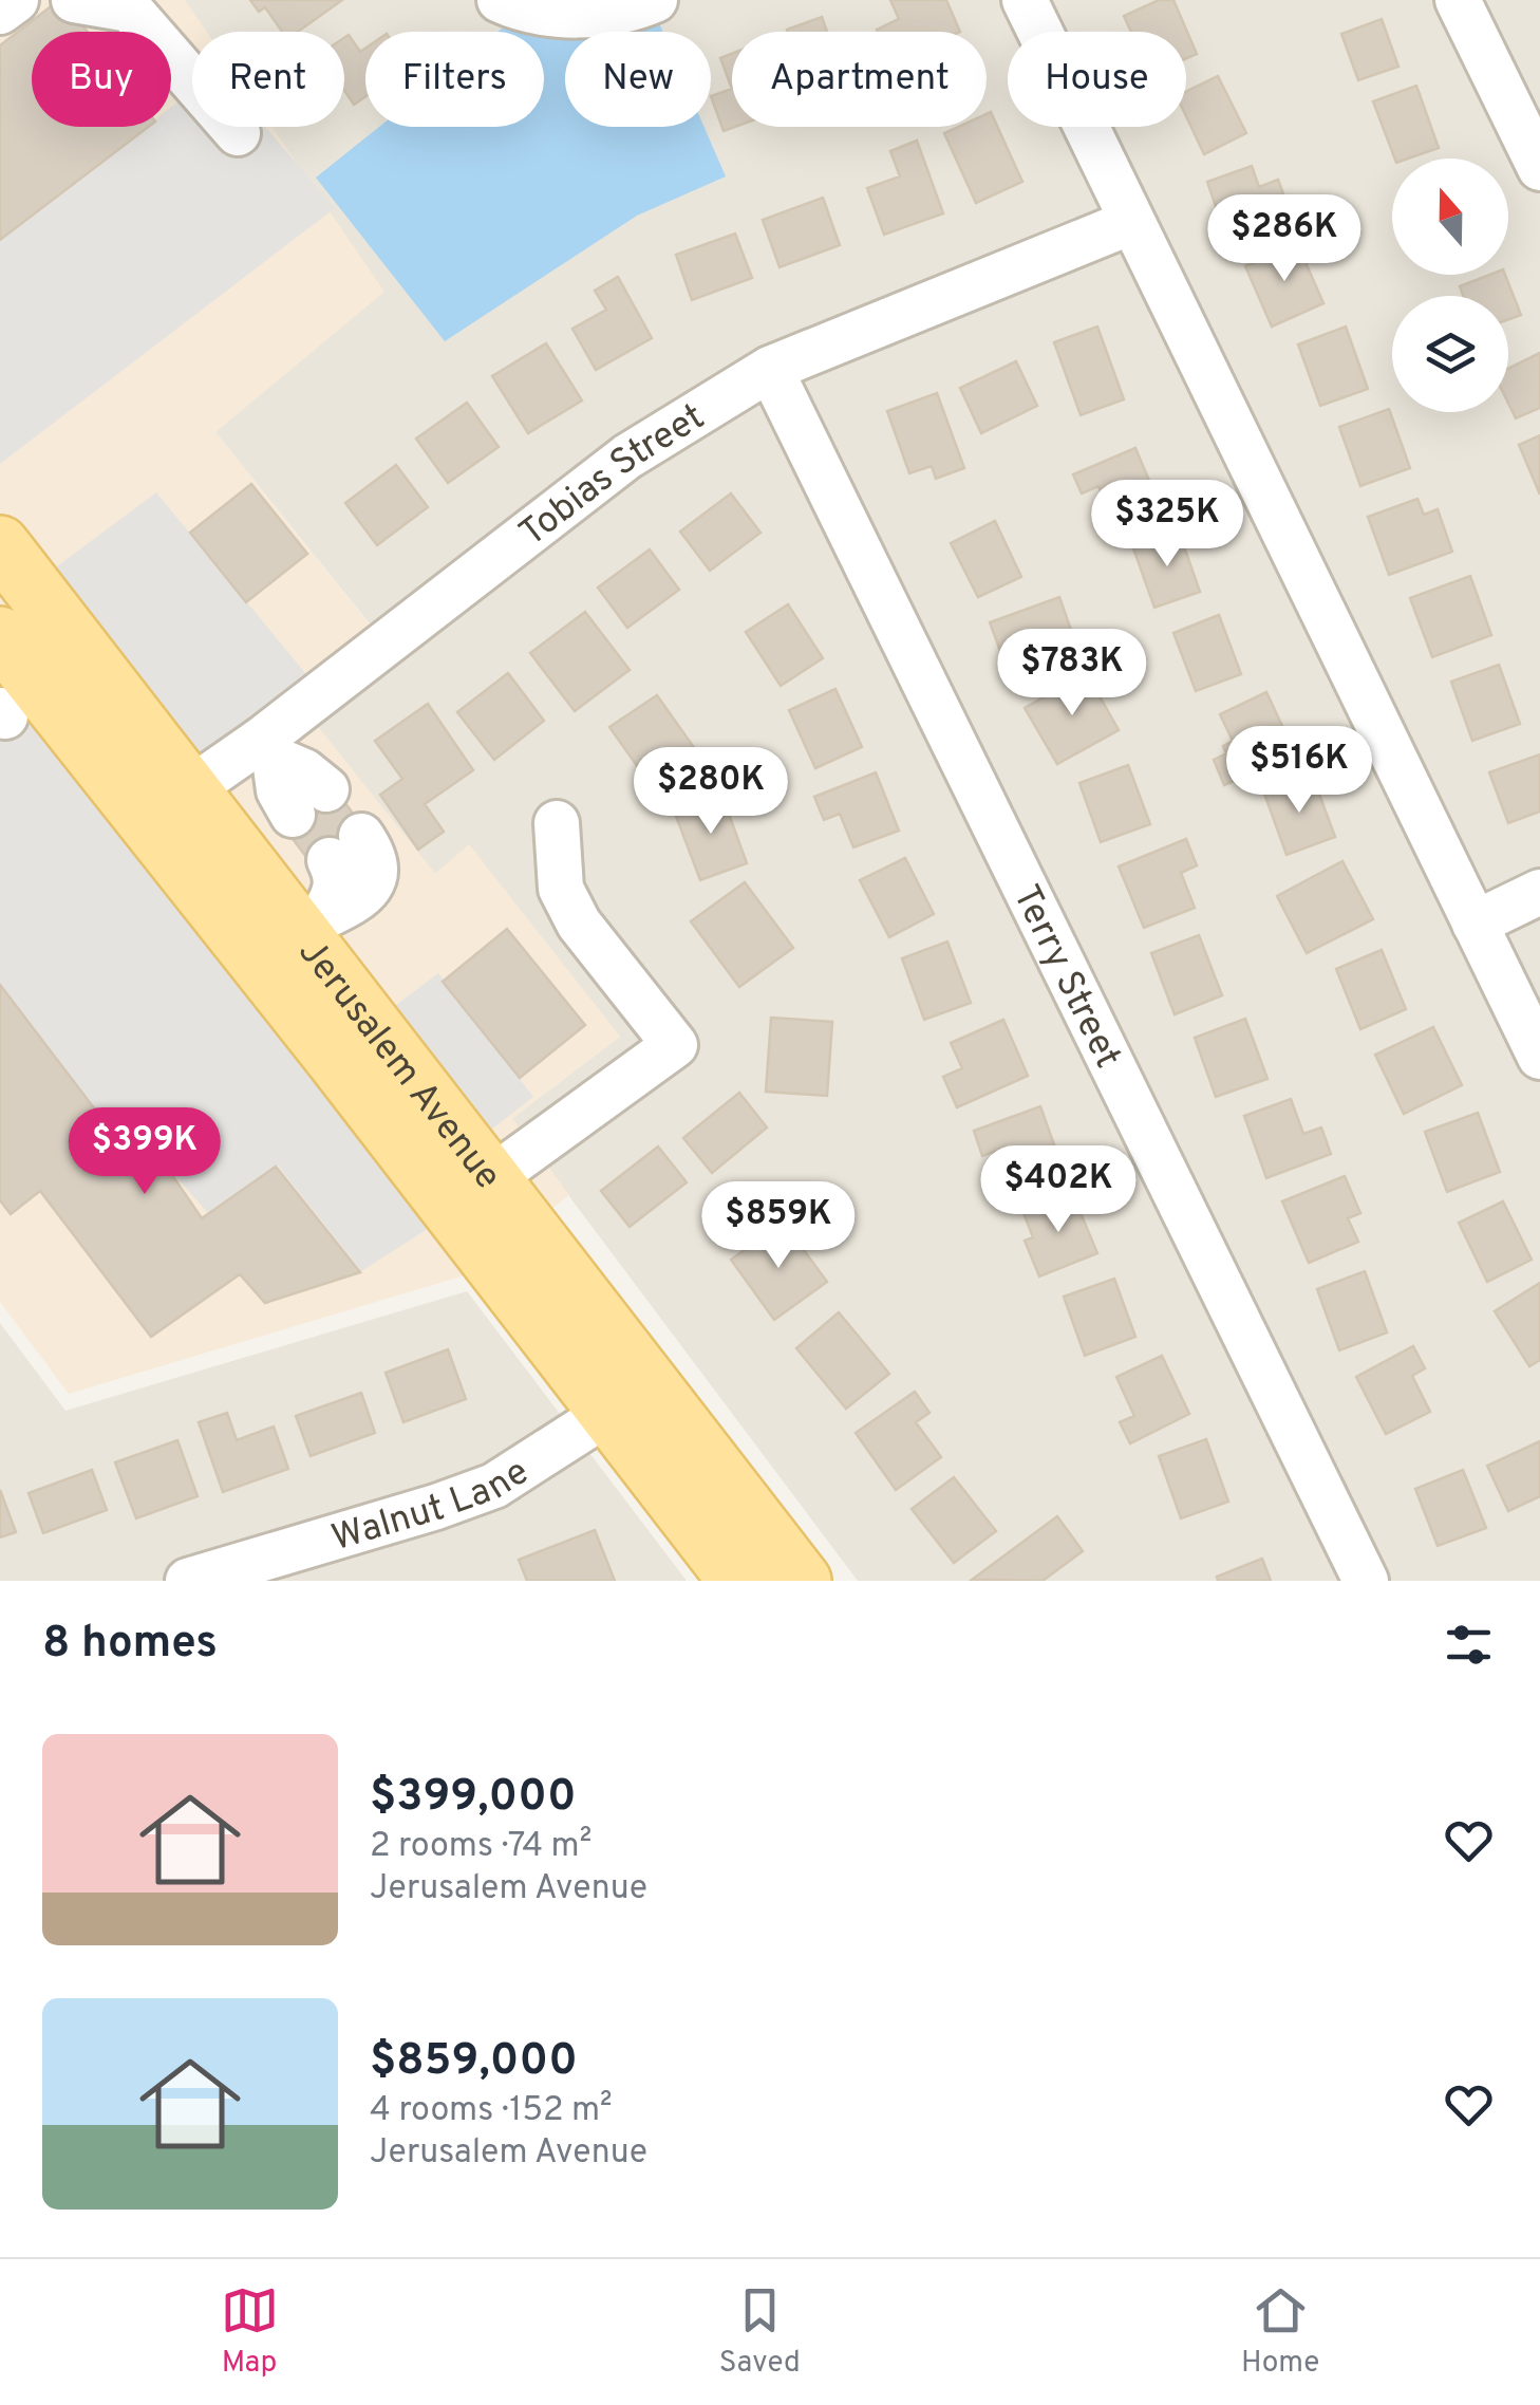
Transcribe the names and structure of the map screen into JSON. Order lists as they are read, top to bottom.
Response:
{
  "streets": {
    "main road": ["Jerusalem Avenue"],
    "street": ["Tobias Street", "Terry Street", "Walnut Lane"]
  },
  "crossings": [
    ["Tobias Street", "Terry Street"],
    ["Tobias Street", "Jerusalem Avenue"],
    ["Jerusalem Avenue", "Walnut Lane"]
  ],
  "north": "top",
  "page": {
    "chip": [
      "Buy",
      "Rent",
      "Filters",
      "New",
      "Apartment",
      "House"
    ],
    "price": [
      "$286K",
      "$325K",
      "$783K",
      "$516K",
      "$280K",
      "$399K",
      "$402K",
      "$859K"
    ],
    "heading": "8 homes",
    "list": [
      {
        "name": "$399,000",
        "note": "2 rooms · 74 m² · Jerusalem Avenue"
      },
      {
        "name": "$859,000",
        "note": "4 rooms · 152 m² · Jerusalem Avenue"
      }
    ],
    "tabs": ["Map", "Saved", "Home"]
  }
}
